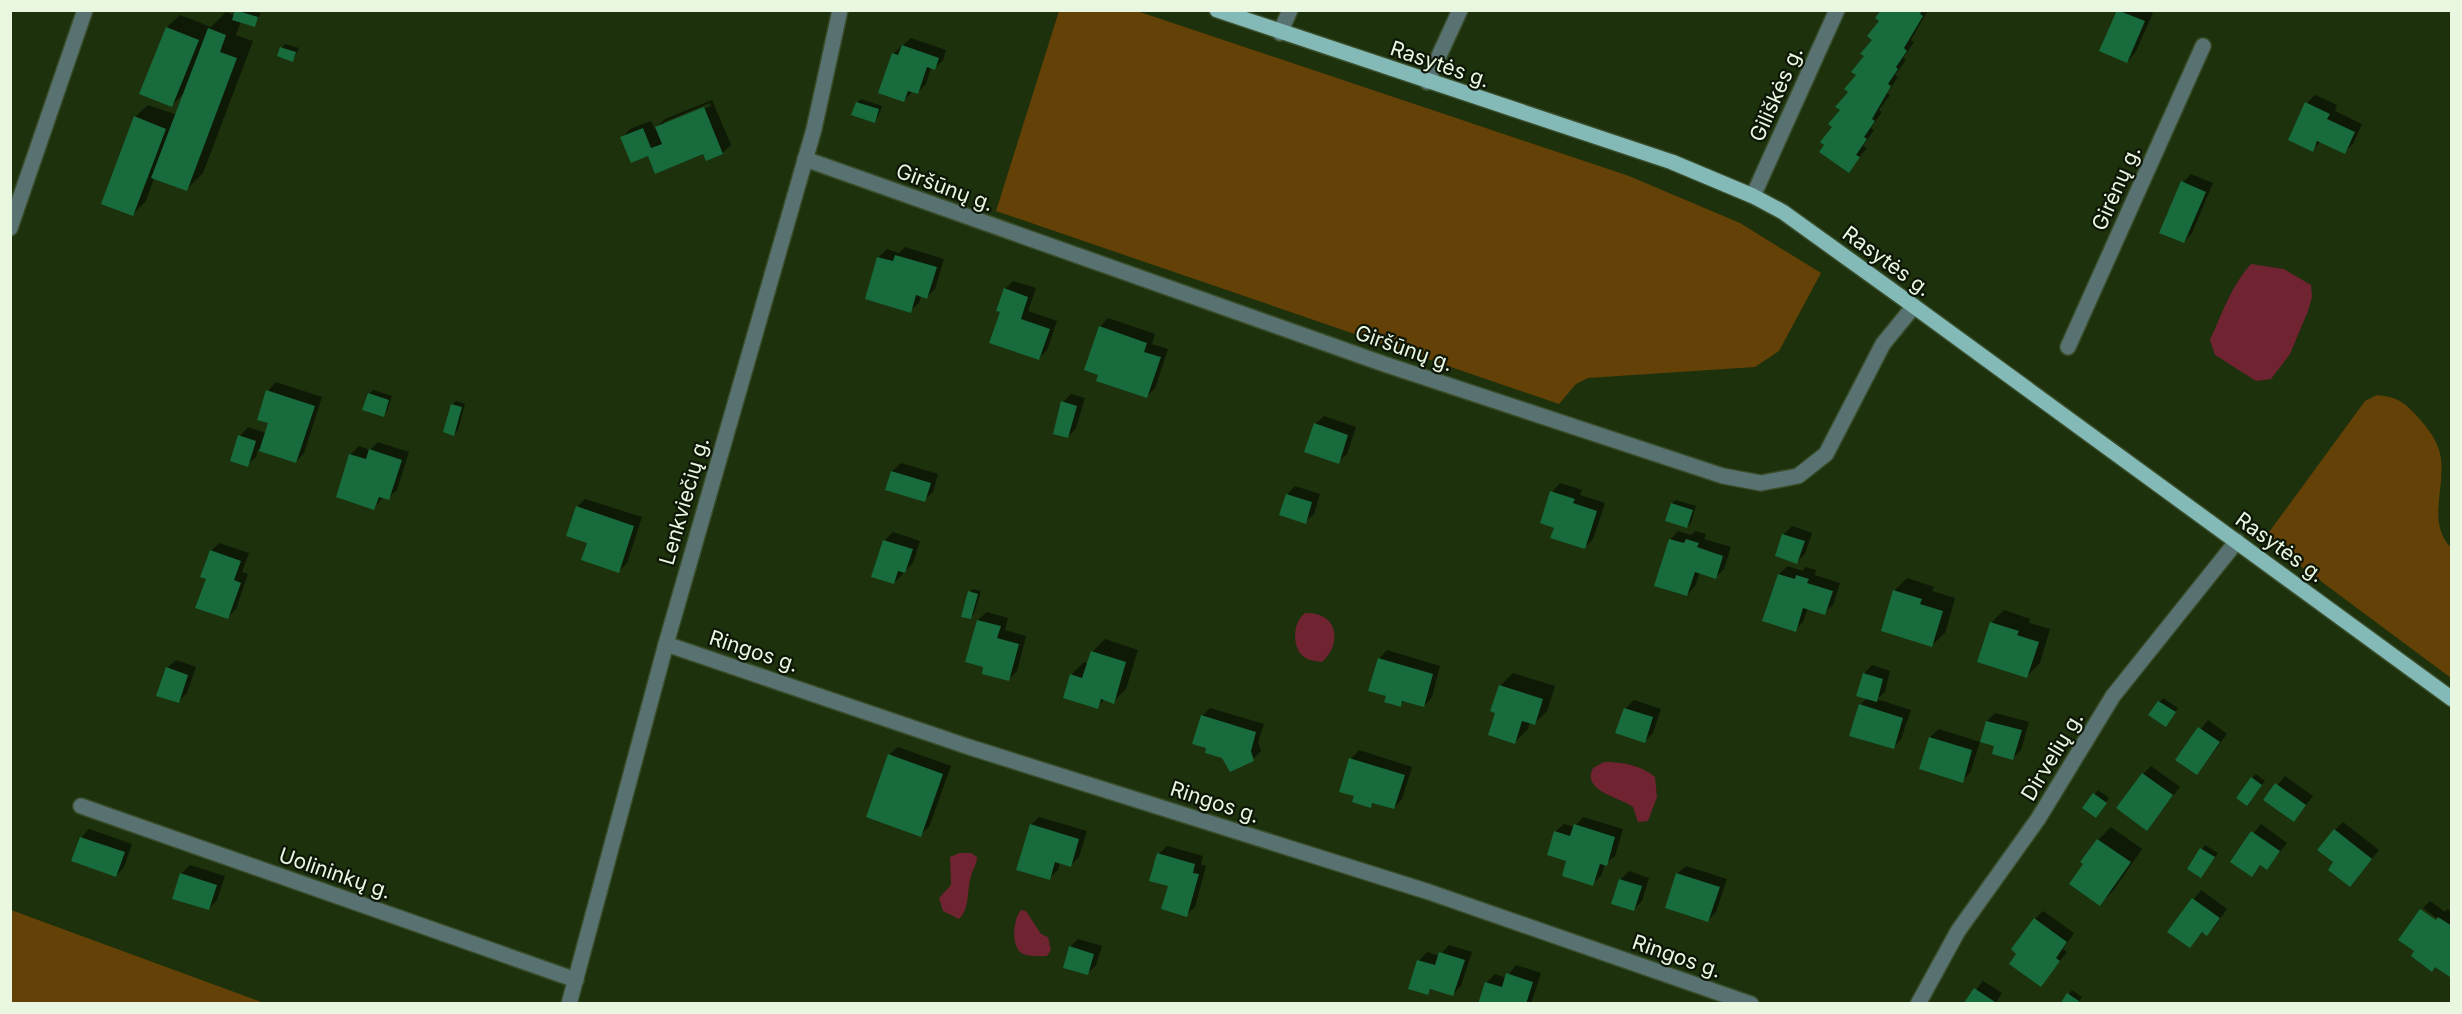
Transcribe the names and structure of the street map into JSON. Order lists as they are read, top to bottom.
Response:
{
  "streets": {
    "main road": ["Rasytės g."],
    "street": [
      "Giliškės g.",
      "Giršūnų g.",
      "Girėnų g.",
      "Lenkviečių g.",
      "Ringos g.",
      "Dirvelių g.",
      "Uolininkų g."
    ]
  },
  "crossings": [
    ["Rasytės g.", "Giliškės g."],
    ["Rasytės g.", "Giršūnų g."],
    ["Rasytės g.", "Dirvelių g."],
    ["Giršūnų g.", "Lenkviečių g."],
    ["Lenkviečių g.", "Ringos g."],
    ["Lenkviečių g.", "Uolininkų g."]
  ]
}
